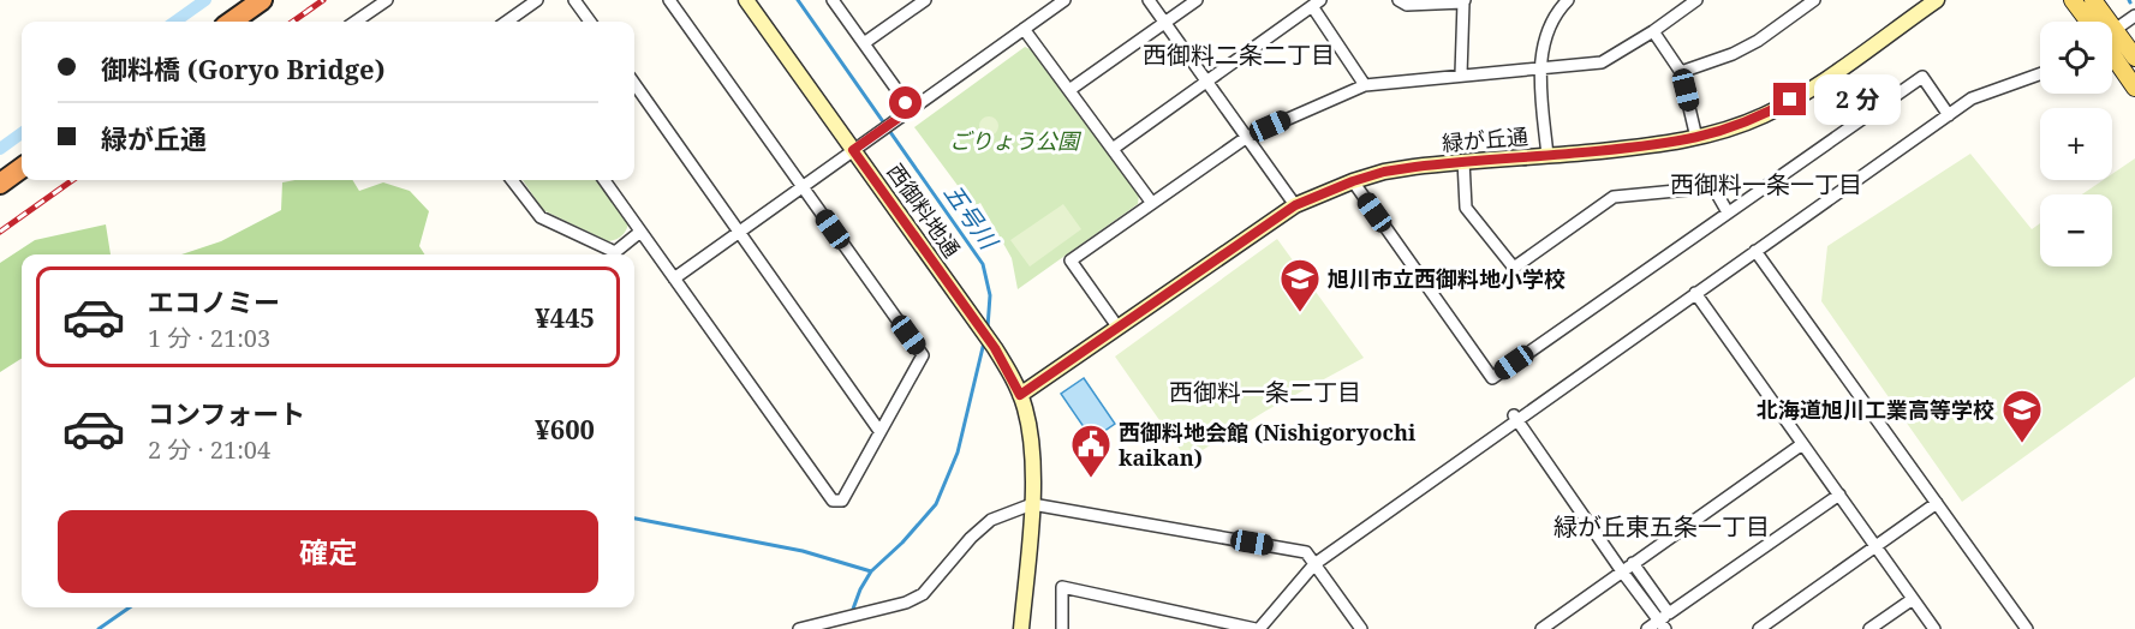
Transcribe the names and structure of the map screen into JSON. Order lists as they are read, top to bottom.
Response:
{
  "streets": {
    "street": ["緑が丘通", "西御料地通"]
  },
  "crossings": [
    ["緑が丘通", "西御料地通"]
  ],
  "districts": [
    "西御料二条二丁目",
    "西御料一条一丁目",
    "西御料一条二丁目",
    "緑が丘東五条一丁目"
  ],
  "water": ["五号川"],
  "parks": ["ごりょう公園"],
  "places": {
    "school or university": ["旭川市立西御料地小学校", "北海道旭川工業高等学校"],
    "public building": ["西御料地会館 (Nishigoryochi kaikan)"]
  },
  "page": {
    "map_buttons": ["+", "−"],
    "banner": ["御料橋 (Goryo Bridge)", "緑が丘通"],
    "bubble": "2 分",
    "list": [
      {
        "name": "エコノミー",
        "note": "1 分 · 21:03",
        "value": "¥445"
      },
      {
        "name": "コンフォート",
        "note": "2 分 · 21:04",
        "value": "¥600"
      }
    ],
    "buttons": "確定"
  }
}
